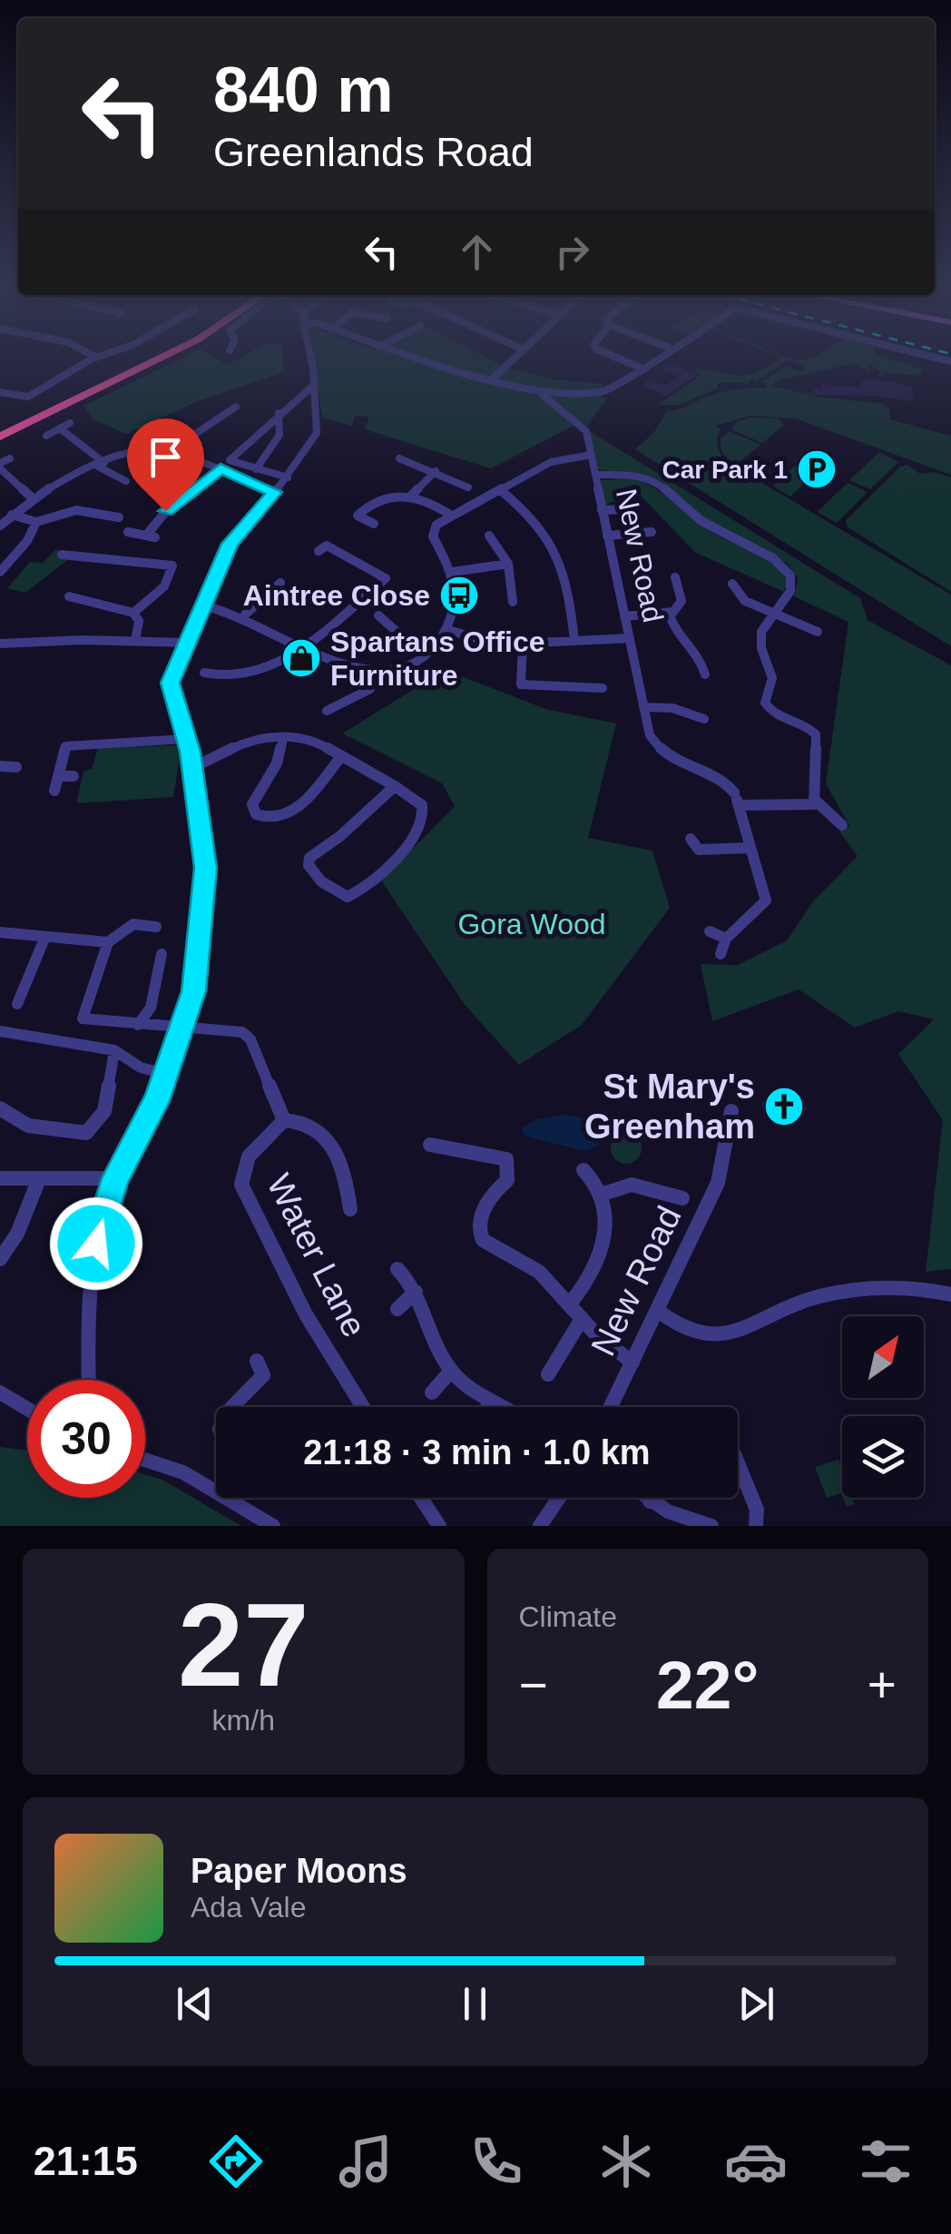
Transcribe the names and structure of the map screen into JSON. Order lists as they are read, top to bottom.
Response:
{
  "streets": {
    "street": ["New Road", "Water Lane"]
  },
  "parks": ["Gora Wood"],
  "places": {
    "parking": ["Car Park 1"],
    "bus stop": ["Aintree Close"],
    "shop": ["Spartans Office Furniture"],
    "church": ["St Mary's Greenham"]
  },
  "north": "top right",
  "page": {
    "turn": ["840 m", "Greenlands Road"],
    "limit": "30",
    "trip": "21:18 · 3 min · 1.0 km",
    "tile": [
      ["27", "km/h"],
      "Climate"
    ],
    "heat": ["−", "22°", "+"],
    "song": ["Paper Moons", "Ada Vale"],
    "tabs": "21:15"
  }
}
